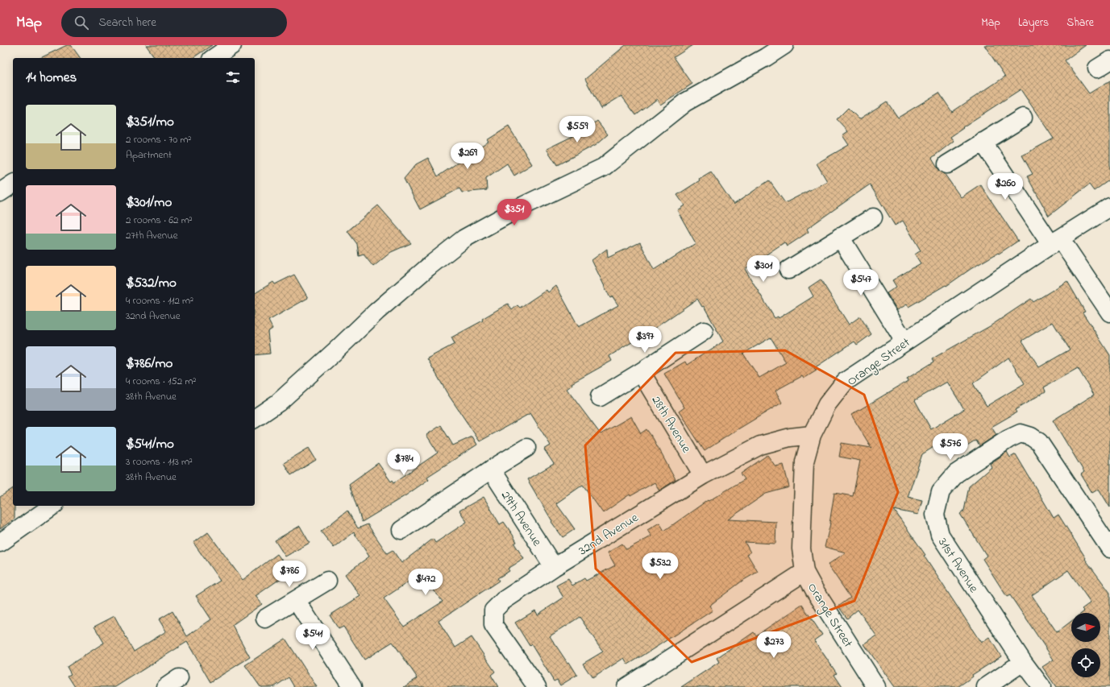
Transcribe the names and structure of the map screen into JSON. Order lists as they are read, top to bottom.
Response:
{
  "streets": {
    "street": [
      "Orange Street",
      "28th Avenue",
      "29th Avenue",
      "32nd Avenue",
      "31st Avenue"
    ]
  },
  "crossings": [
    ["Orange Street", "32nd Avenue"],
    ["28th Avenue", "32nd Avenue"],
    ["29th Avenue", "32nd Avenue"]
  ],
  "north": "right",
  "page": {
    "header": "Map",
    "search": "Search here",
    "nav": ["Map", "Layers", "Share"],
    "heading": "14 homes",
    "list": [
      {
        "name": "$351/mo",
        "note": "2 rooms · 70 m² · Apartment"
      },
      {
        "name": "$301/mo",
        "note": "2 rooms · 62 m² · 27th Avenue"
      },
      {
        "name": "$532/mo",
        "note": "4 rooms · 112 m² · 32nd Avenue"
      },
      {
        "name": "$786/mo",
        "note": "4 rooms · 152 m² · 38th Avenue"
      },
      {
        "name": "$541/mo",
        "note": "3 rooms · 113 m² · 38th Avenue"
      }
    ],
    "price": [
      "$559",
      "$269",
      "$260",
      "$351",
      "$301",
      "$547",
      "$397",
      "$576",
      "$784",
      "$532",
      "$786",
      "$472",
      "$541",
      "$273"
    ]
  }
}
